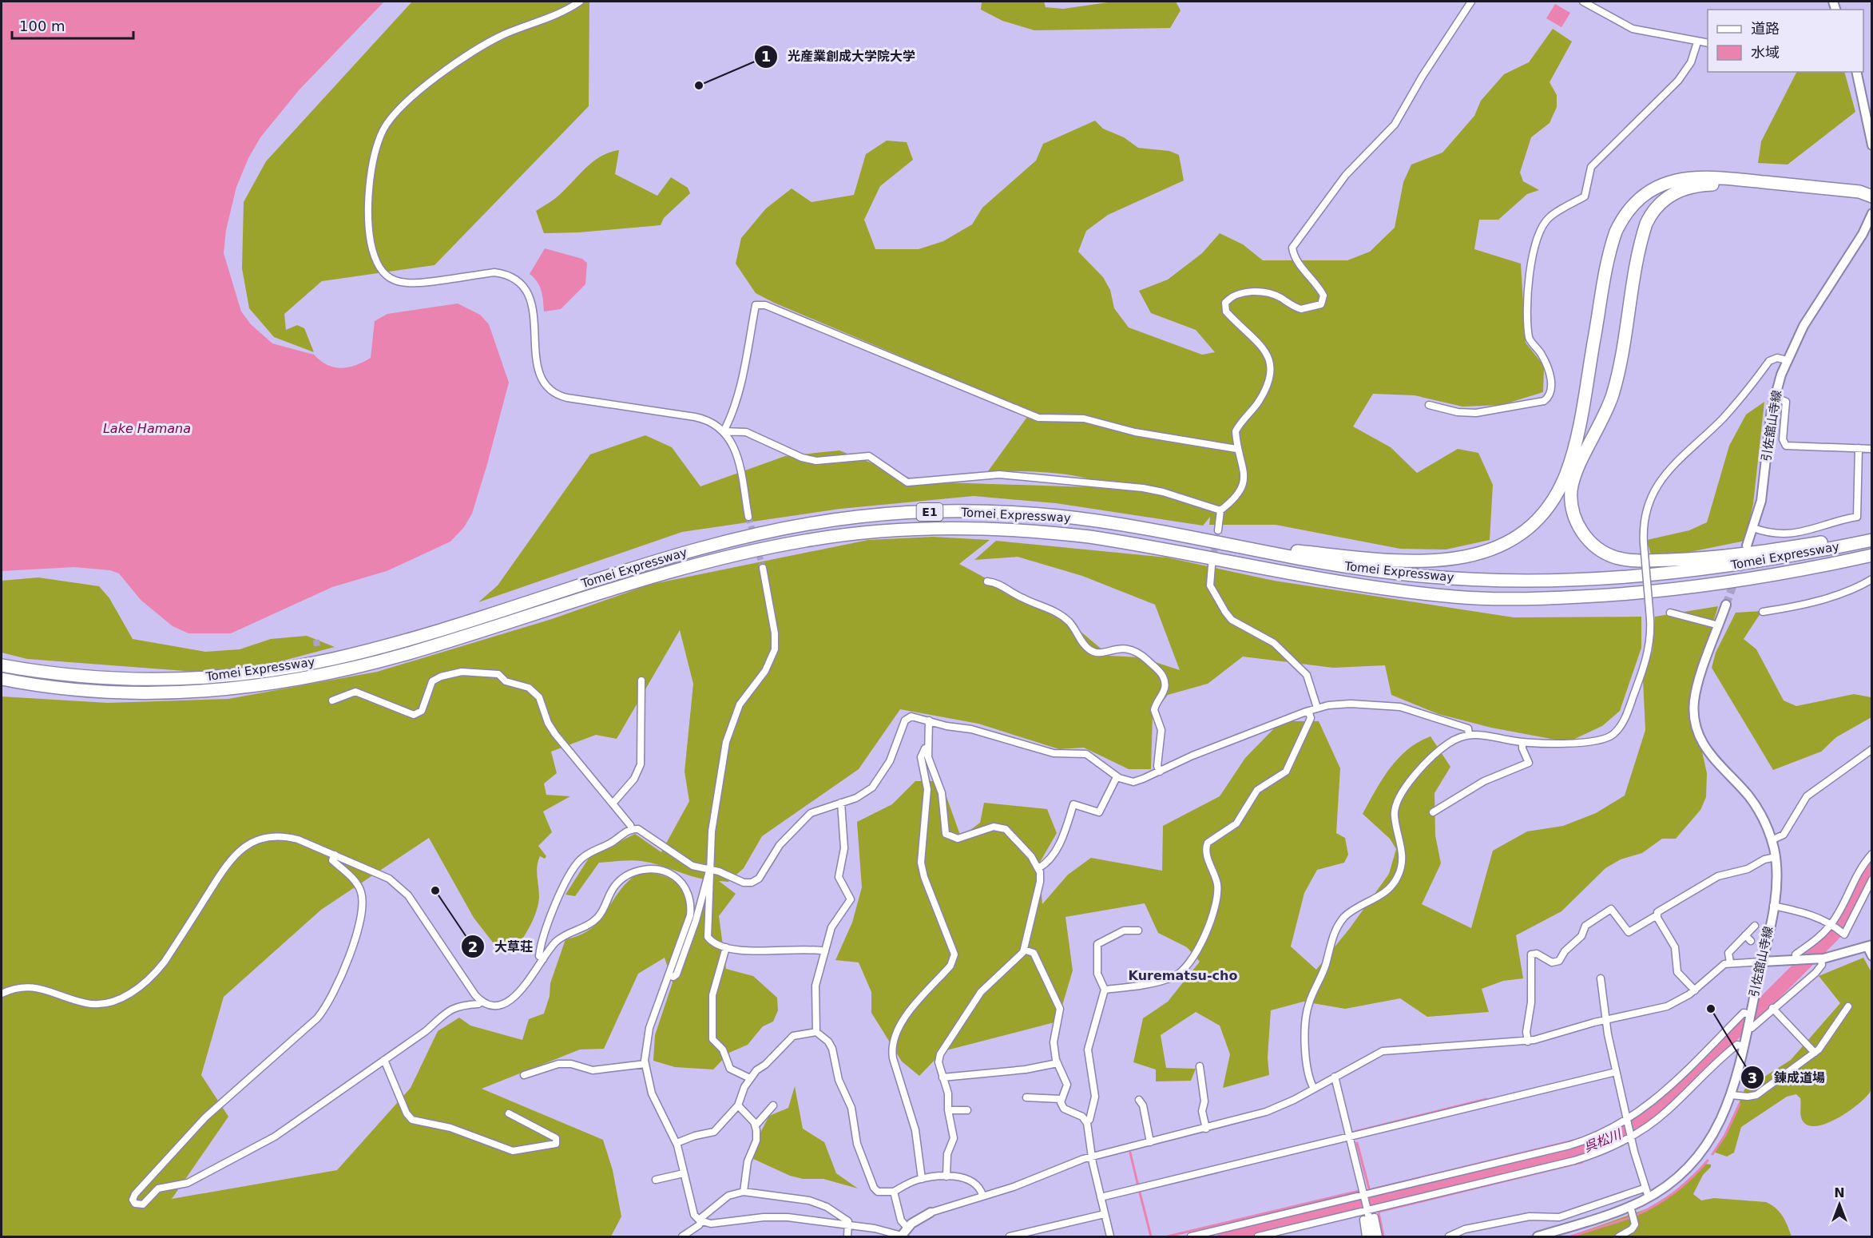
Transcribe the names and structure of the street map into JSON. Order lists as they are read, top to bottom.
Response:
{
  "streets": {
    "highway": ["E1", "Tomei Expressway"],
    "main road": ["引佐舘山寺線"]
  },
  "districts": ["Kurematsu-cho"],
  "water": ["Lake Hamana", "呉松川"],
  "places": ["光産業創成大学院大学", "大草荘", "錬成道場"],
  "legend": ["道路", "水域"],
  "scale_bar": "100 m",
  "north": "top"
}
